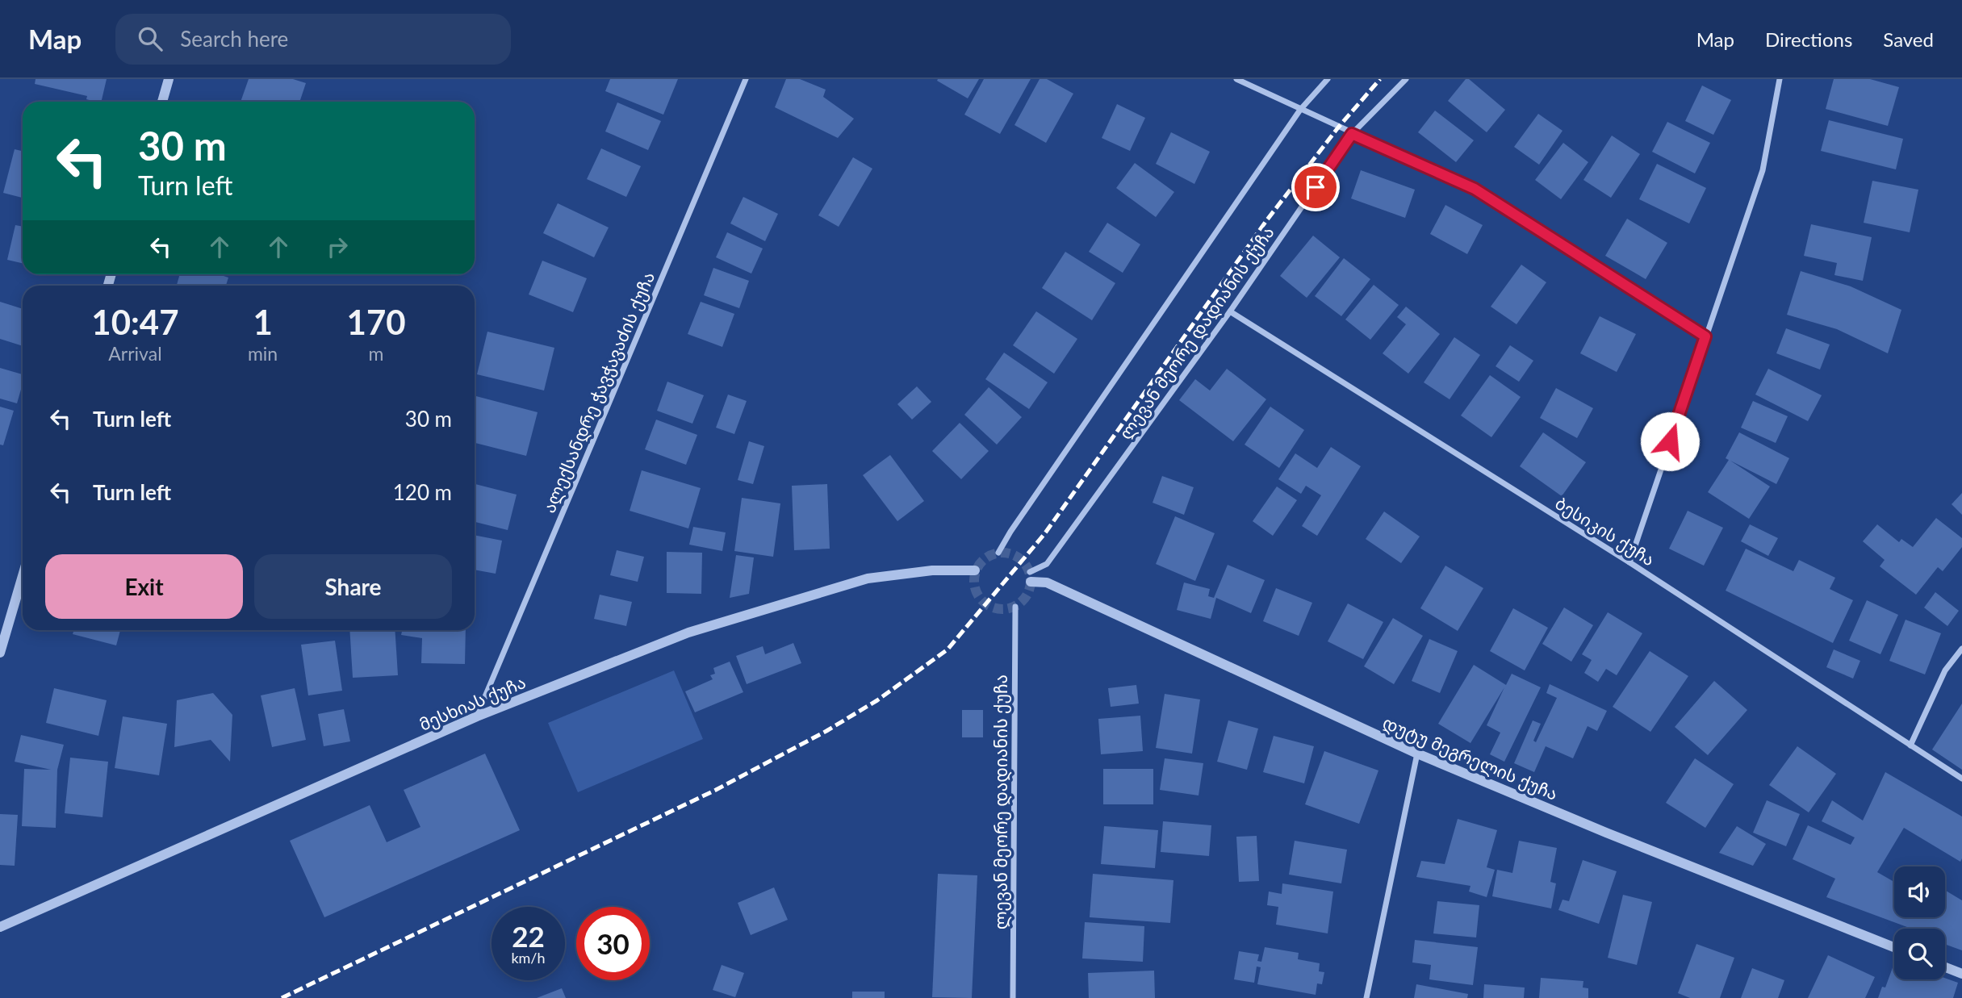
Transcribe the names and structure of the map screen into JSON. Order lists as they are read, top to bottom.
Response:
{
  "streets": {
    "street": [
      "ლევან მეორე დადიანის ქუჩა",
      "ალექსანდრე ჭავჭავაძის ქუჩა",
      "ბესიკის ქუჩა",
      "მესხიას ქუჩა",
      "დუტუ მეგრელის ქუჩა"
    ]
  },
  "crossings": [
    ["ლევან მეორე დადიანის ქუჩა", "ბესიკის ქუჩა"],
    ["ლევან მეორე დადიანის ქუჩა", "დუტუ მეგრელის ქუჩა"],
    ["ალექსანდრე ჭავჭავაძის ქუჩა", "მესხიას ქუჩა"]
  ],
  "page": {
    "header": "Map",
    "search": "Search here",
    "nav": ["Map", "Directions", "Saved"],
    "turn": ["30 m", "Turn left"],
    "eta": [
      "10:47",
      "Arrival",
      "1",
      "min",
      "170",
      "m"
    ],
    "list": [
      {
        "name": "Turn left",
        "value": "30 m"
      },
      {
        "name": "Turn left",
        "value": "120 m"
      }
    ],
    "buttons": ["Exit", "Share"],
    "speed": "22 km/h",
    "limit": "30"
  }
}
